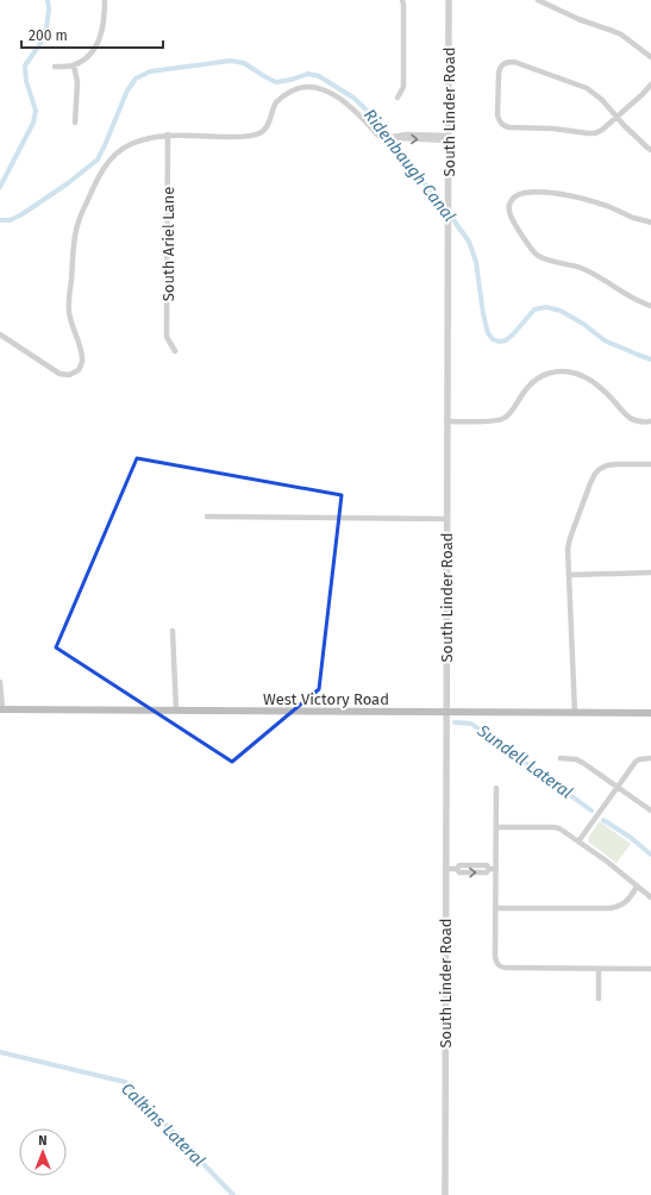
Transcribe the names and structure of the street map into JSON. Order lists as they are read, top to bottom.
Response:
{
  "streets": {
    "main road": ["West Victory Road"],
    "street": ["South Linder Road", "South Ariel Lane"]
  },
  "crossings": [
    ["South Linder Road", "West Victory Road"]
  ],
  "water": ["Ridenbaugh Canal", "Sundell Lateral", "Calkins Lateral"],
  "scale_bar": "200 m",
  "north": "top"
}
